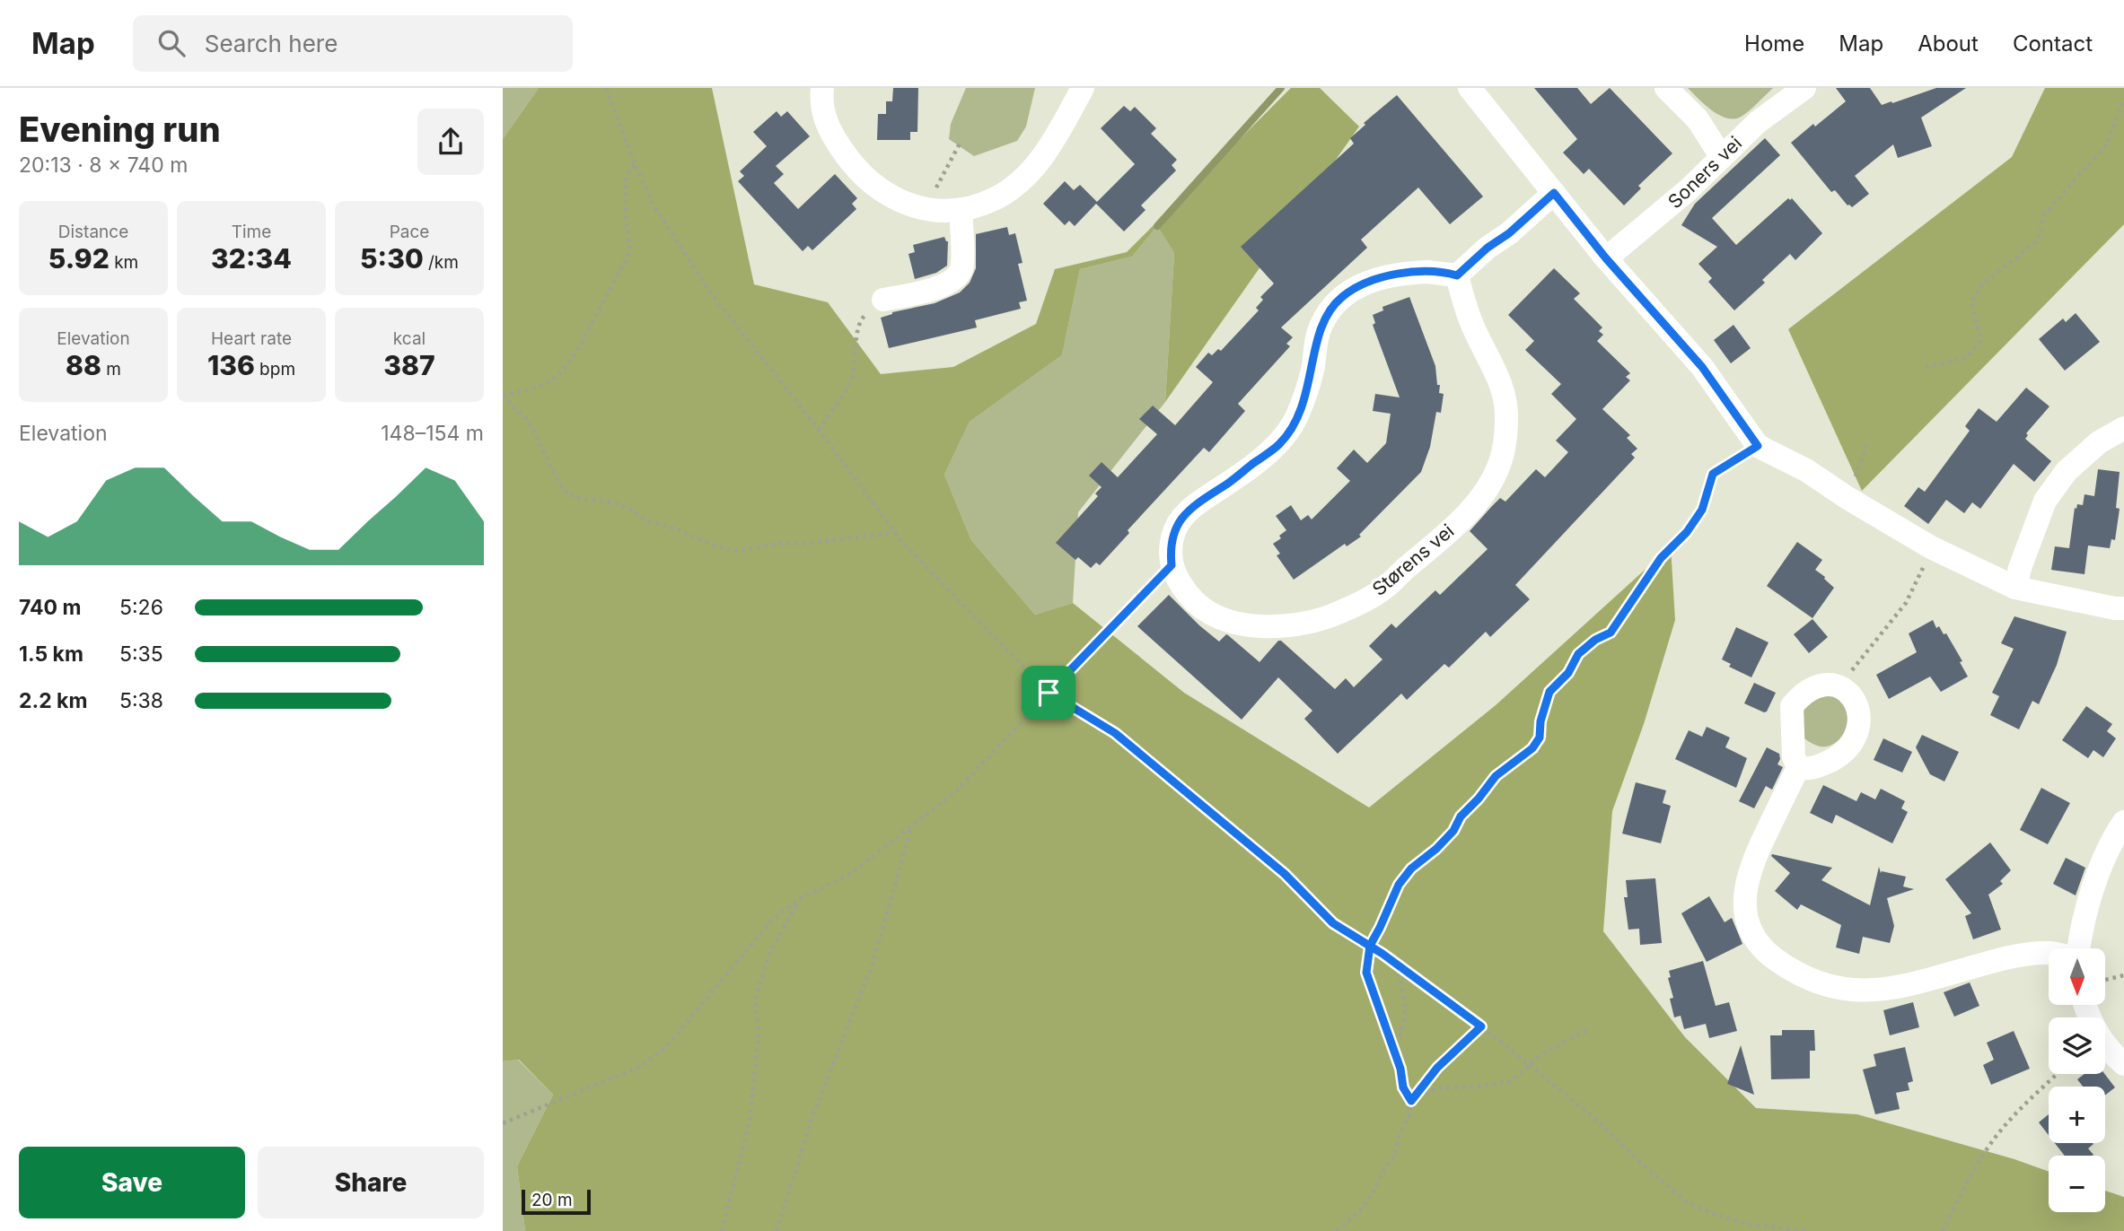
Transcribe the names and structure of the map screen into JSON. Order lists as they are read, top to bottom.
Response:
{
  "streets": {
    "street": ["Soners vei", "Størens vei"]
  },
  "scale_bar": "20 m",
  "north": "bottom",
  "page": {
    "header": "Map",
    "search": "Search here",
    "nav": [
      "Home",
      "Map",
      "About",
      "Contact"
    ],
    "heading": ["Evening run", "20:13 · 8 × 740 m"],
    "stats": [
      ["Distance", "5.92 km"],
      ["Time", "32:34"],
      ["Pace", "5:30 /km"],
      ["Elevation", "88 m"],
      ["Heart rate", "136 bpm"],
      ["kcal", "387"]
    ],
    "chart": ["Elevation", "148–154 m"],
    "list": [
      {
        "name": "740 m",
        "note": "5:26"
      },
      {
        "name": "1.5 km",
        "note": "5:35"
      },
      {
        "name": "2.2 km",
        "note": "5:38"
      }
    ],
    "map_buttons": ["+", "−"],
    "buttons": ["Save", "Share"],
    "scale": "20 m"
  }
}
